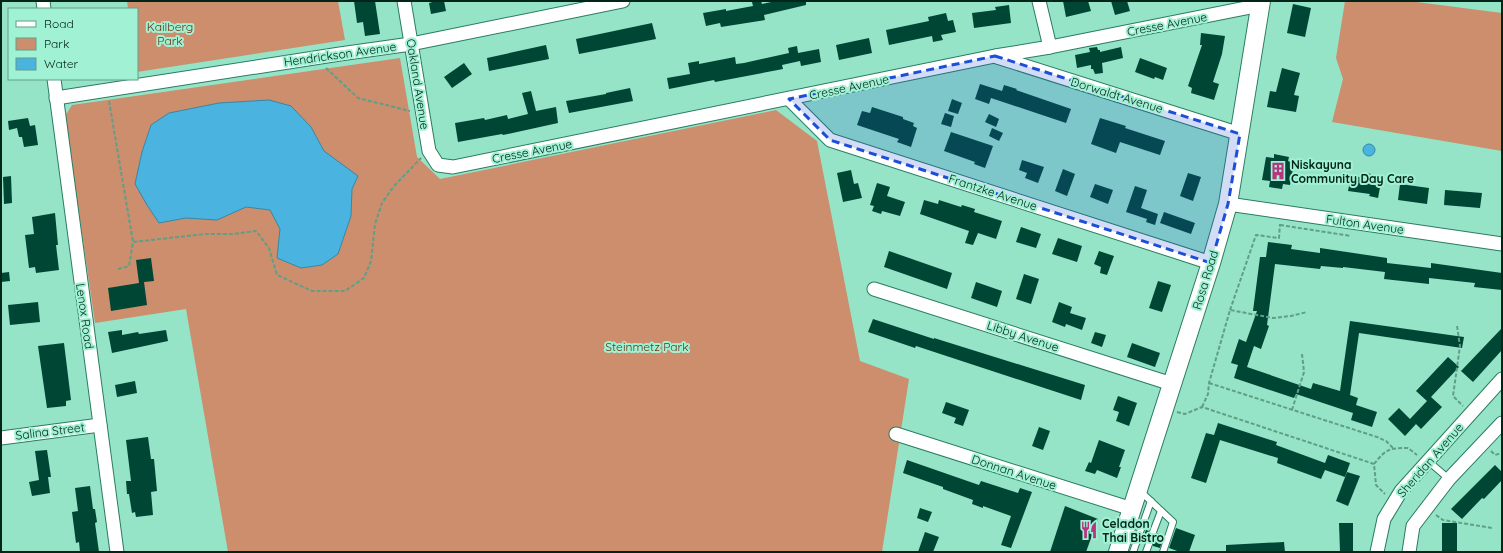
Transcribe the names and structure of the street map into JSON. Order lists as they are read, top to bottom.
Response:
{
  "streets": {
    "street": [
      "Cresse Avenue",
      "Hendrickson Avenue",
      "Oakland Avenue",
      "Dorwaldt Avenue",
      "Frantzke Avenue",
      "Fulton Avenue",
      "Rosa Road",
      "Lenox Road",
      "Libby Avenue",
      "Salina Street",
      "Sheridan Avenue",
      "Donnan Avenue"
    ]
  },
  "crossings": [
    ["Cresse Avenue", "Oakland Avenue"],
    ["Cresse Avenue", "Dorwaldt Avenue"],
    ["Cresse Avenue", "Frantzke Avenue"],
    ["Cresse Avenue", "Rosa Road"],
    ["Hendrickson Avenue", "Oakland Avenue"],
    ["Hendrickson Avenue", "Lenox Road"],
    ["Dorwaldt Avenue", "Rosa Road"],
    ["Frantzke Avenue", "Rosa Road"],
    ["Fulton Avenue", "Rosa Road"],
    ["Rosa Road", "Libby Avenue"],
    ["Rosa Road", "Donnan Avenue"],
    ["Lenox Road", "Salina Street"]
  ],
  "parks": ["Kailberg Park", "Steinmetz Park"],
  "places": {
    "building": ["Niskayuna Community Day Care"],
    "restaurant": ["Celadon Thai Bistro"]
  },
  "legend": ["Road", "Park", "Water"]
}
